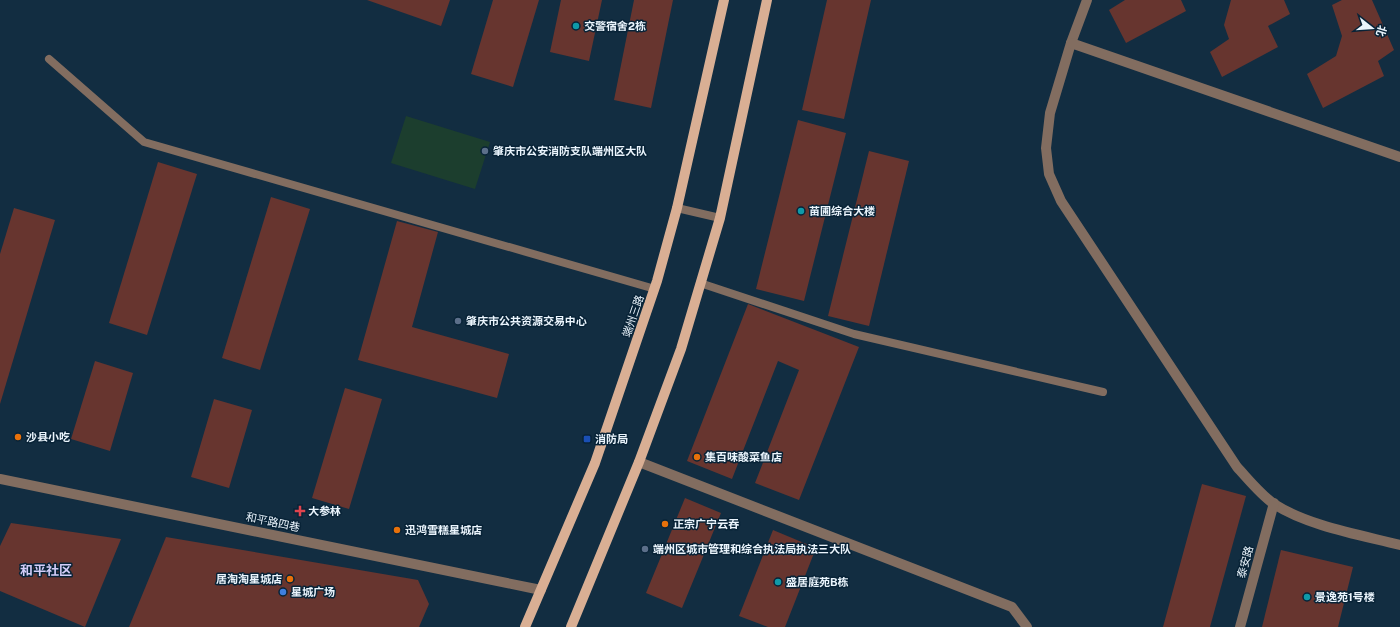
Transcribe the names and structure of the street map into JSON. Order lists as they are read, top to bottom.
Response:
{
  "streets": {
    "main road": ["端州三路"],
    "street": ["和平路四巷", "泰安路"]
  },
  "crossings": [
    ["端州三路", "和平路四巷"]
  ],
  "districts": ["和平社区"],
  "places": {
    "other": [
      "交警宿舍2栋",
      "肇庆市公安消防支队端州区大队",
      "苗圃综合大楼",
      "肇庆市公共资源交易中心",
      "沙县小吃",
      "集百味酸菜鱼店",
      "正宗广宁云吞",
      "迅鸿雪糕星城店",
      "端州区城市管理和综合执法局执法三大队",
      "居淘淘星城店",
      "盛居庭苑B栋",
      "星城广场",
      "景逸苑1号楼"
    ],
    "transit": ["消防局"],
    "health": ["大参林"]
  },
  "north": "right"
}
